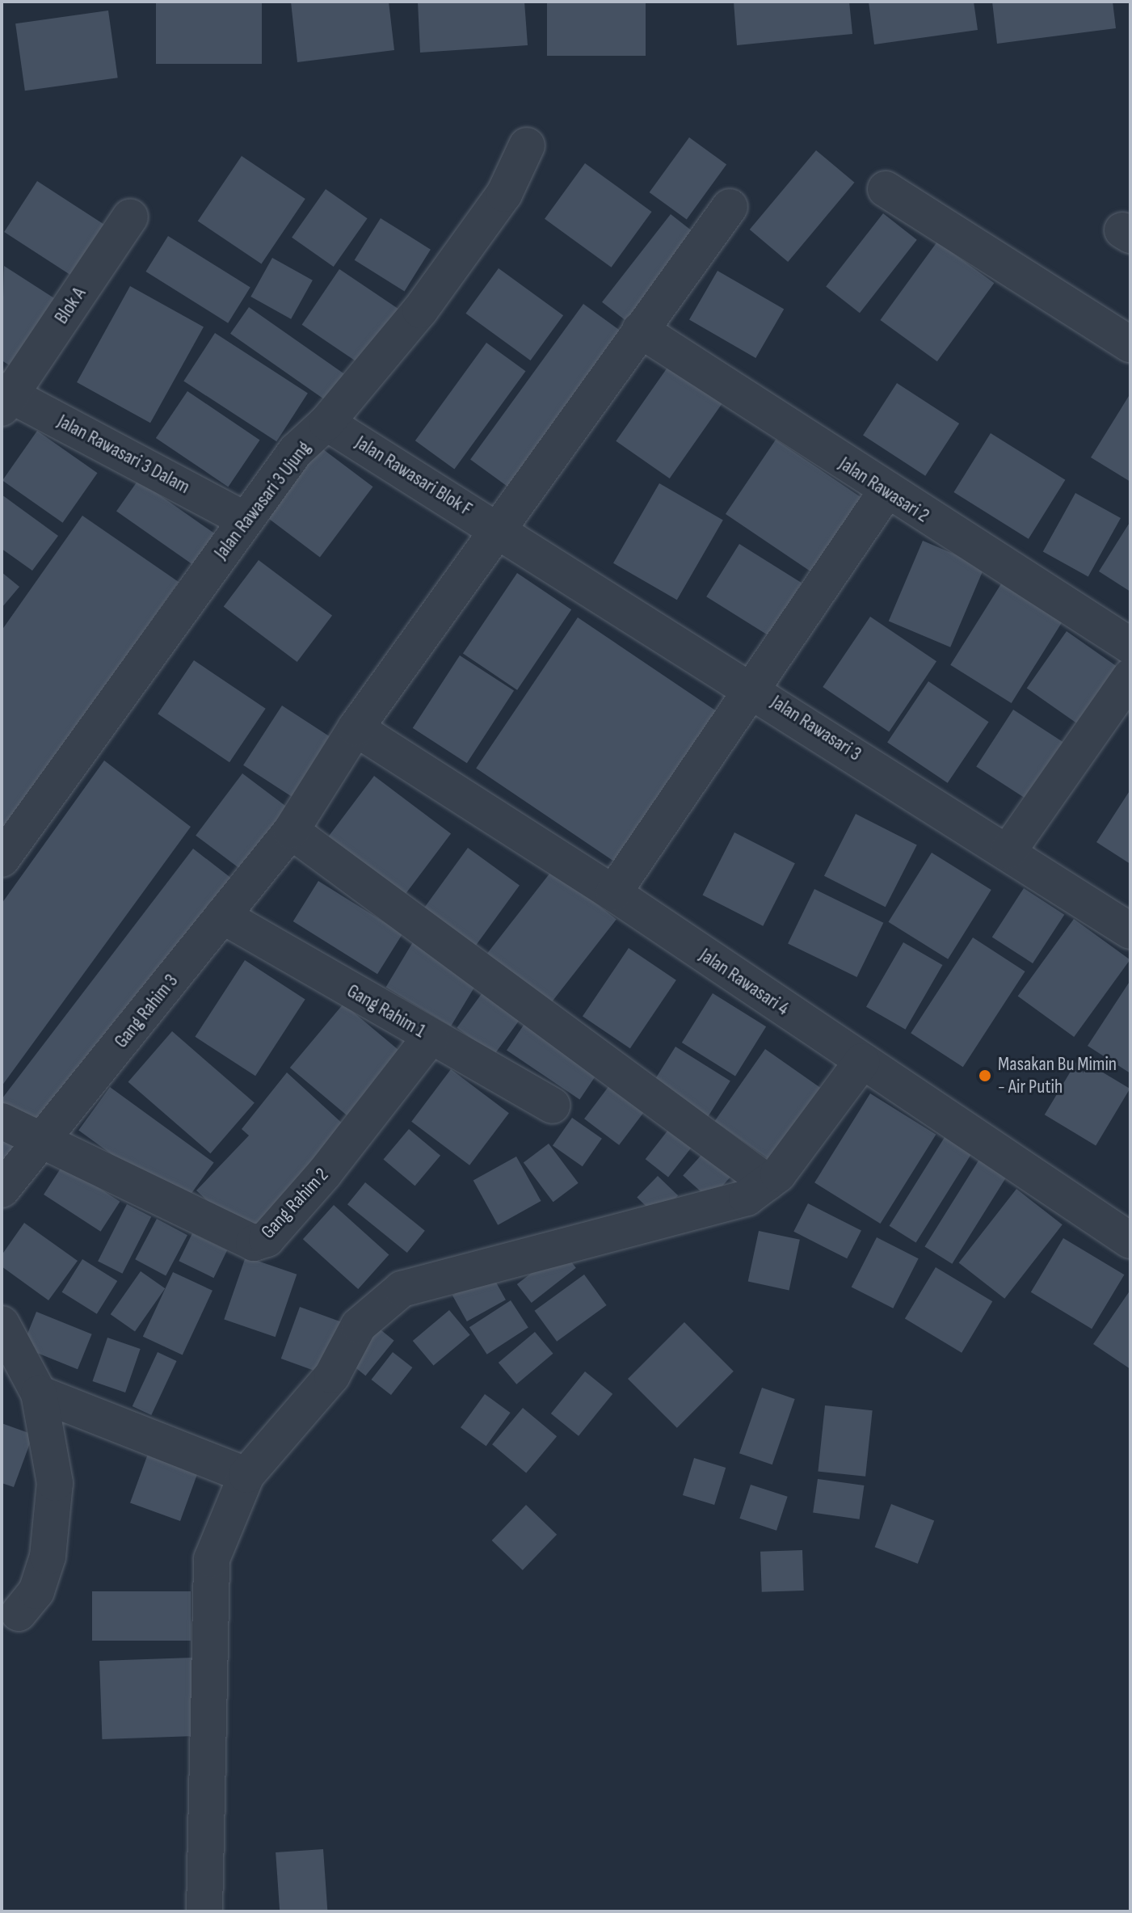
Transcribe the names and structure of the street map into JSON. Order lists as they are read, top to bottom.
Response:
{
  "streets": {
    "street": [
      "Blok A",
      "Jalan Rawasari 3 Dalam",
      "Jalan Rawasari Blok F",
      "Jalan Rawasari 2",
      "Jalan Rawasari 3 Ujung",
      "Jalan Rawasari 3",
      "Jalan Rawasari 4",
      "Gang Rahim 3",
      "Gang Rahim 1",
      "Gang Rahim 2"
    ]
  },
  "crossings": [
    ["Blok A", "Jalan Rawasari 3 Dalam"],
    ["Jalan Rawasari 3 Dalam", "Jalan Rawasari 3 Ujung"],
    ["Jalan Rawasari Blok F", "Jalan Rawasari 3 Ujung"],
    ["Jalan Rawasari Blok F", "Jalan Rawasari 3"],
    ["Jalan Rawasari Blok F", "Gang Rahim 3"],
    ["Jalan Rawasari 2", "Gang Rahim 3"],
    ["Jalan Rawasari 3", "Gang Rahim 3"],
    ["Jalan Rawasari 4", "Gang Rahim 3"],
    ["Gang Rahim 3", "Gang Rahim 1"],
    ["Gang Rahim 3", "Gang Rahim 2"],
    ["Gang Rahim 1", "Gang Rahim 2"]
  ],
  "places": ["Masakan Bu Mimin - Air Putih"]
}
